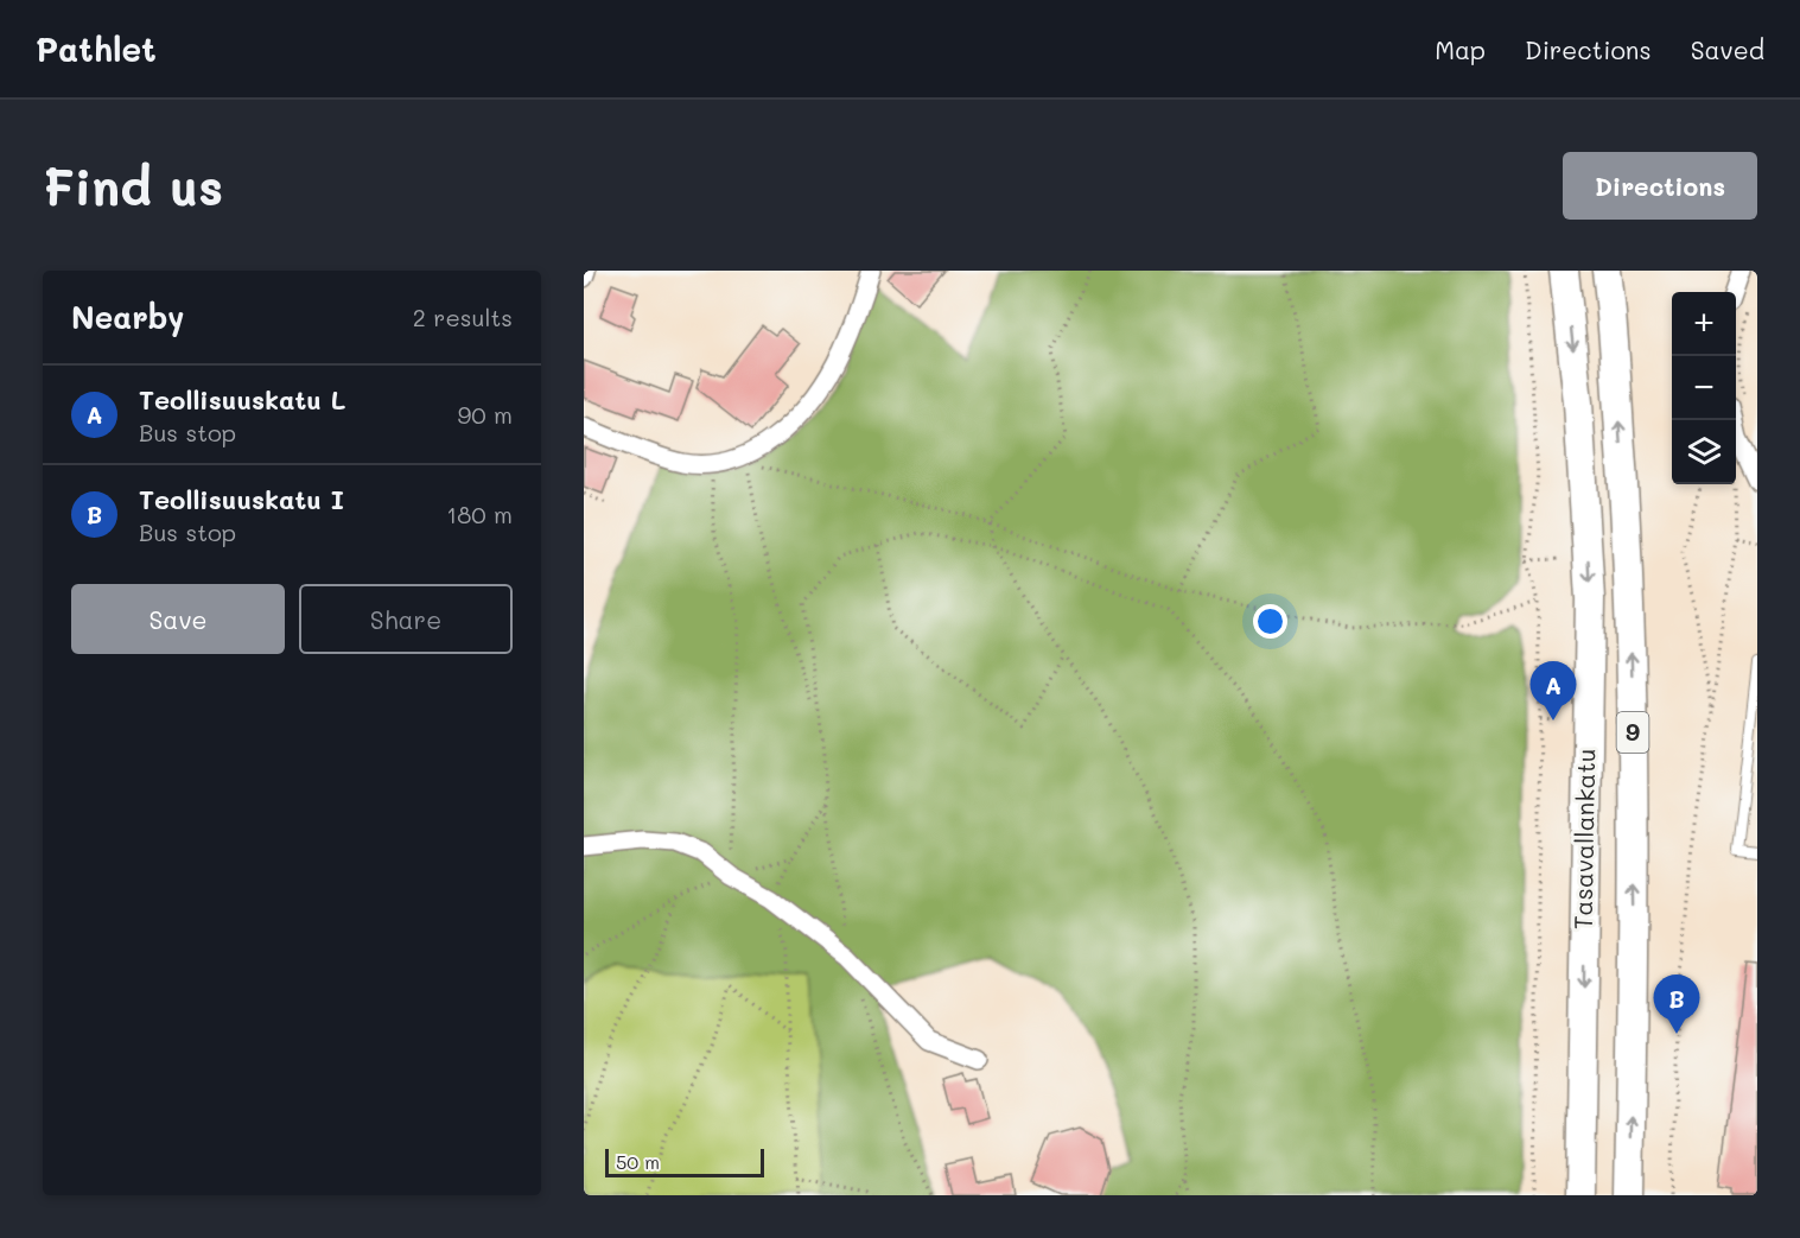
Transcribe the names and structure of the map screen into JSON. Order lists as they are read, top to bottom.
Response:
{
  "streets": {
    "main road": ["9", "Tasavallankatu"]
  },
  "scale_bar": "50 m",
  "page": {
    "header": "Pathlet",
    "nav": ["Map", "Directions", "Saved"],
    "buttons": [
      "Directions",
      ["Save", "Share"]
    ],
    "title": "Find us",
    "heading": ["Nearby", "2 results"],
    "map_buttons": ["+", "−"],
    "list": [
      {
        "mark": "A",
        "name": "Teollisuuskatu L",
        "note": "Bus stop",
        "value": "90 m"
      },
      {
        "mark": "B",
        "name": "Teollisuuskatu I",
        "note": "Bus stop",
        "value": "180 m"
      }
    ],
    "pins": ["A", "B"],
    "scale": "50 m"
  }
}
